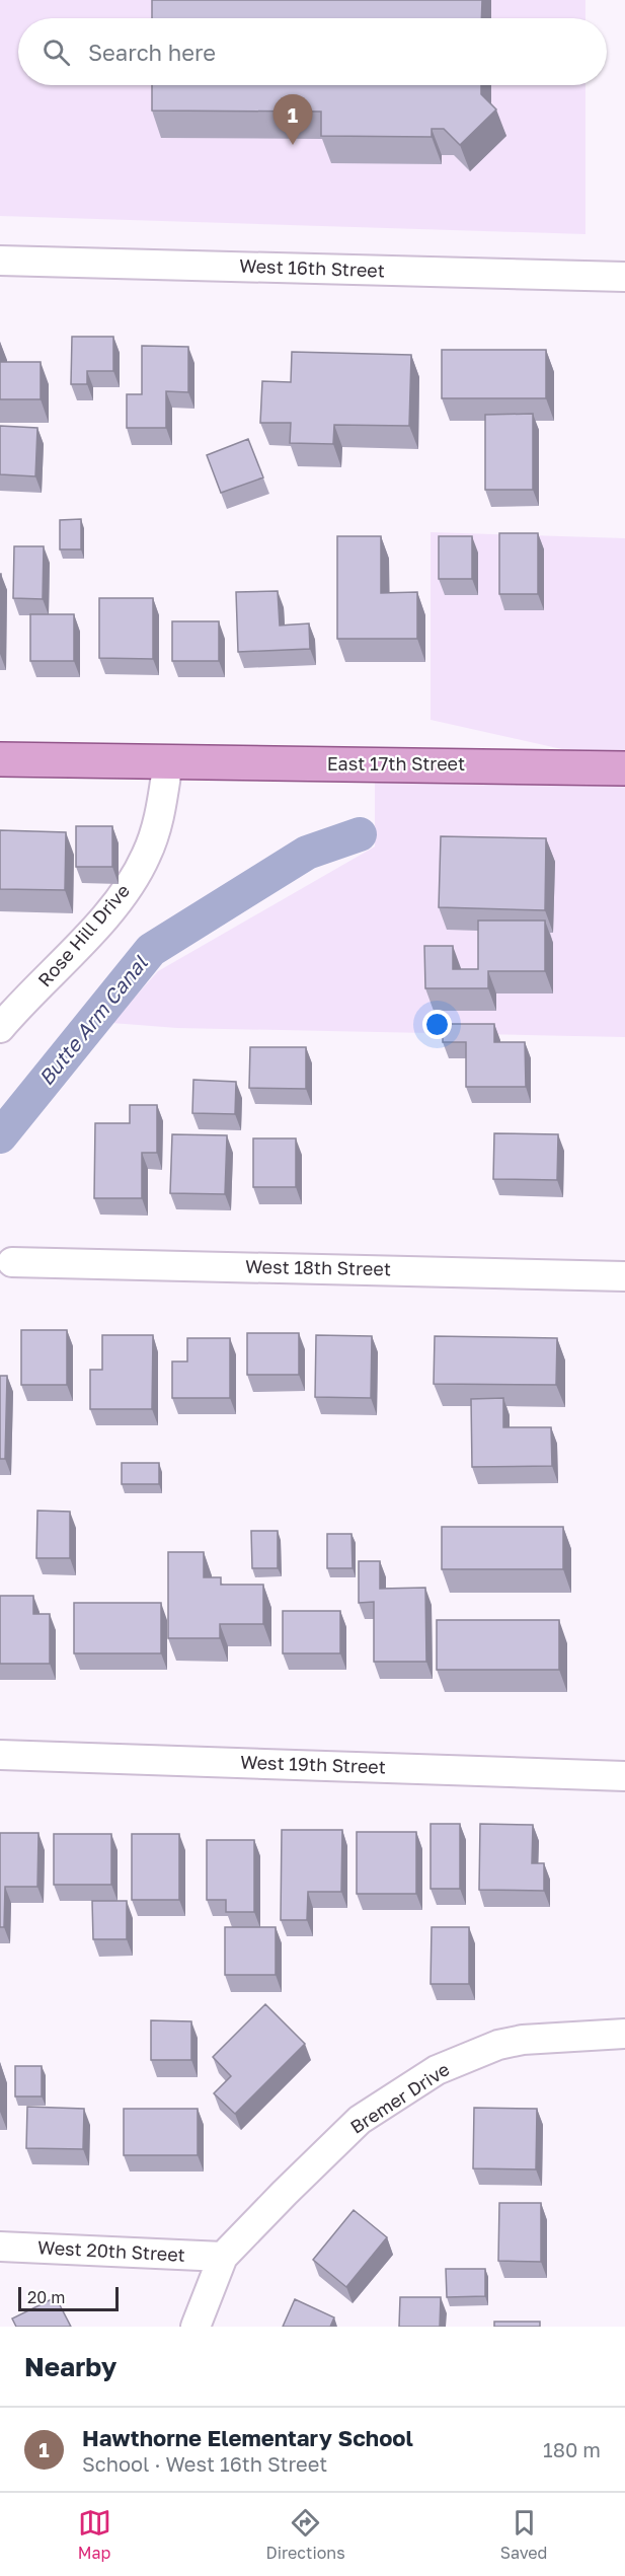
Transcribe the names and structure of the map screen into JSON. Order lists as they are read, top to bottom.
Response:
{
  "streets": {
    "main road": ["East 17th Street"],
    "street": [
      "West 16th Street",
      "Rose Hill Drive",
      "West 18th Street",
      "West 19th Street",
      "Bremer Drive",
      "West 20th Street"
    ]
  },
  "crossings": [
    ["East 17th Street", "Rose Hill Drive"],
    ["Bremer Drive", "West 20th Street"]
  ],
  "water": ["Butte Arm Canal"],
  "scale_bar": "20 m",
  "page": {
    "search": "Search here",
    "pins": "1",
    "scale": "20 m",
    "heading": "Nearby",
    "list": [
      {
        "mark": "1",
        "name": "Hawthorne Elementary School",
        "note": "School · West 16th Street",
        "value": "180 m"
      }
    ],
    "nav": ["Map", "Directions", "Saved"]
  }
}
